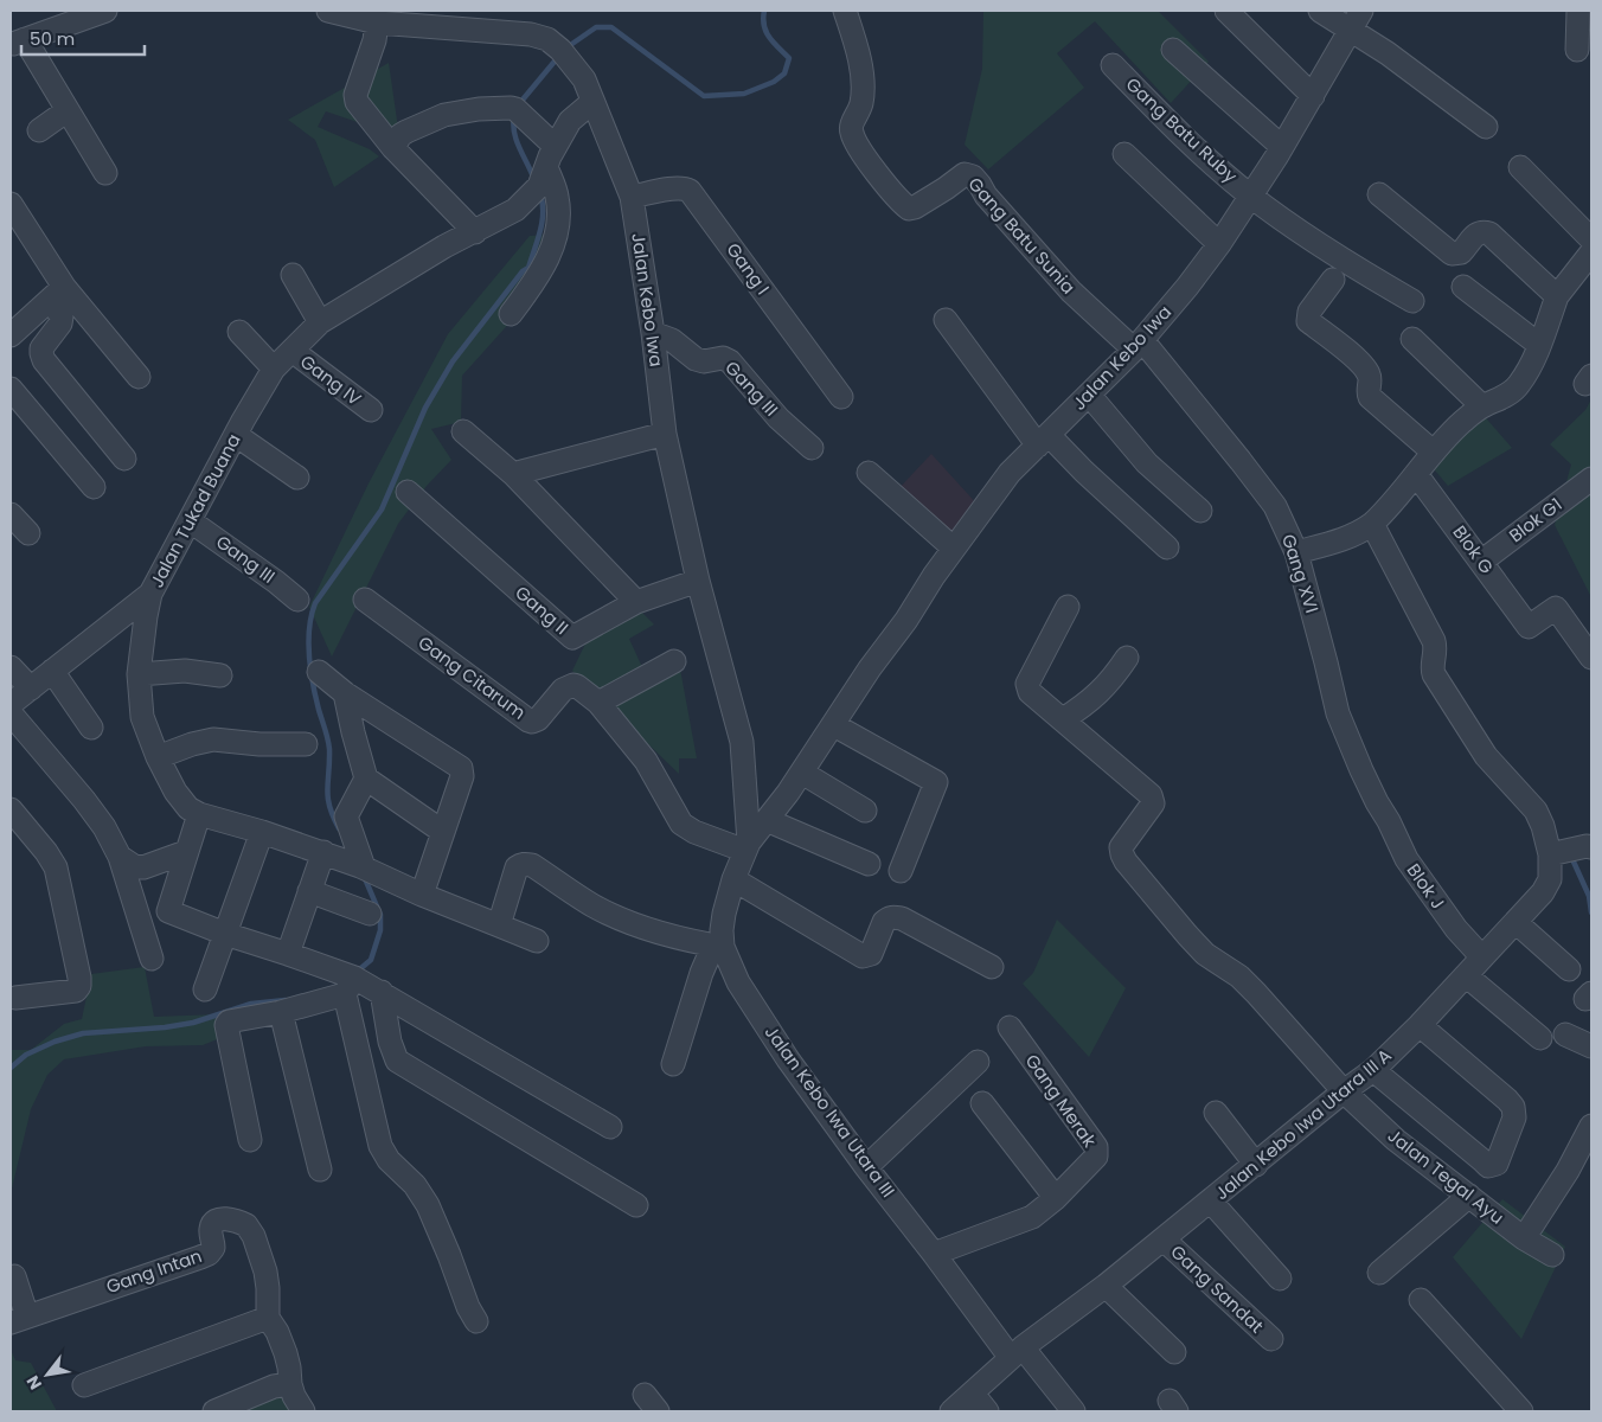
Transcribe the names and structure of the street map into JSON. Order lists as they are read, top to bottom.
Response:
{
  "streets": {
    "street": [
      "Gang Batu Ruby",
      "Gang Batu Sunia",
      "Gang I",
      "Jalan Kebo Iwa",
      "Gang IV",
      "Gang III",
      "Jalan Tukad Buana",
      "Blok G1",
      "Blok G",
      "Gang XVI",
      "Gang II",
      "Gang Citarum",
      "Blok J",
      "Gang Merak",
      "Jalan Kebo Iwa Utara III",
      "Jalan Kebo Iwa Utara III A",
      "Jalan Tegal Ayu",
      "Gang Intan",
      "Gang Sandat"
    ]
  },
  "crossings": [
    ["Gang Batu Ruby", "Jalan Kebo Iwa"],
    ["Gang Batu Sunia", "Jalan Kebo Iwa"],
    ["Gang Batu Sunia", "Gang XVI"],
    ["Gang I", "Jalan Kebo Iwa"],
    ["Jalan Kebo Iwa", "Gang III"],
    ["Jalan Kebo Iwa", "Jalan Tukad Buana"],
    ["Jalan Kebo Iwa", "Gang XVI"],
    ["Jalan Kebo Iwa", "Gang II"],
    ["Jalan Kebo Iwa", "Jalan Kebo Iwa Utara III"],
    ["Gang IV", "Jalan Tukad Buana"],
    ["Gang III", "Jalan Tukad Buana"],
    ["Blok G1", "Blok G"],
    ["Gang XVI", "Blok J"],
    ["Gang Citarum", "Jalan Kebo Iwa Utara III"],
    ["Blok J", "Jalan Kebo Iwa Utara III A"],
    ["Gang Merak", "Jalan Kebo Iwa Utara III"],
    ["Jalan Kebo Iwa Utara III", "Jalan Kebo Iwa Utara III A"],
    ["Jalan Kebo Iwa Utara III A", "Jalan Tegal Ayu"],
    ["Jalan Kebo Iwa Utara III A", "Gang Sandat"]
  ],
  "scale_bar": "50 m",
  "north": "bottom left"
}
